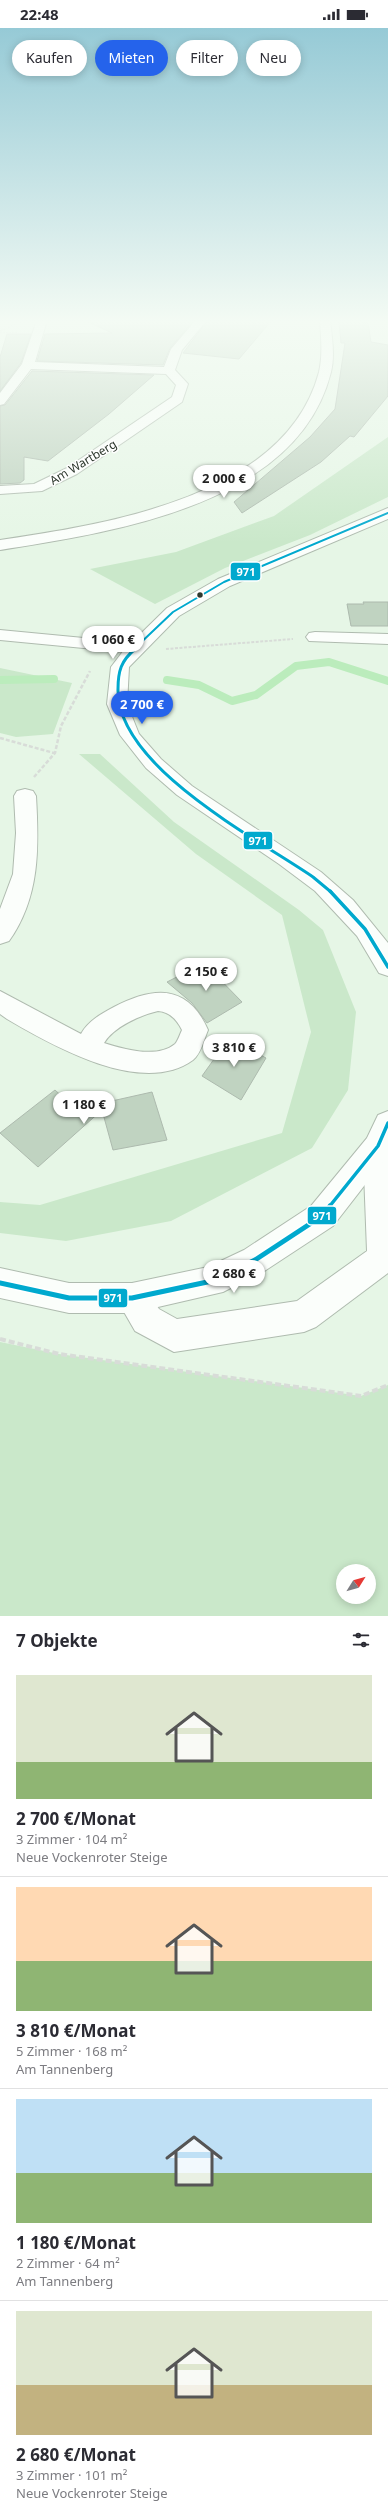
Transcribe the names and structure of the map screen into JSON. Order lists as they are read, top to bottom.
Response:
{
  "streets": {
    "street": ["Am Wartberg"]
  },
  "lines": ["transit line 971"],
  "north": "top right",
  "page": {
    "status": "22:48",
    "chip": [
      "Kaufen",
      "Mieten",
      "Filter",
      "Neu"
    ],
    "price": [
      "2 000 €",
      "1 060 €",
      "2 700 €",
      "2 150 €",
      "3 810 €",
      "1 180 €",
      "2 680 €"
    ],
    "heading": "7 Objekte",
    "list": [
      {
        "name": "2 700 €/Monat",
        "note": "3 Zimmer · 104 m² · Neue Vockenroter Steige"
      },
      {
        "name": "3 810 €/Monat",
        "note": "5 Zimmer · 168 m² · Am Tannenberg"
      },
      {
        "name": "1 180 €/Monat",
        "note": "2 Zimmer · 64 m² · Am Tannenberg"
      },
      {
        "name": "2 680 €/Monat",
        "note": "3 Zimmer · 101 m² · Neue Vockenroter Steige"
      }
    ]
  }
}
